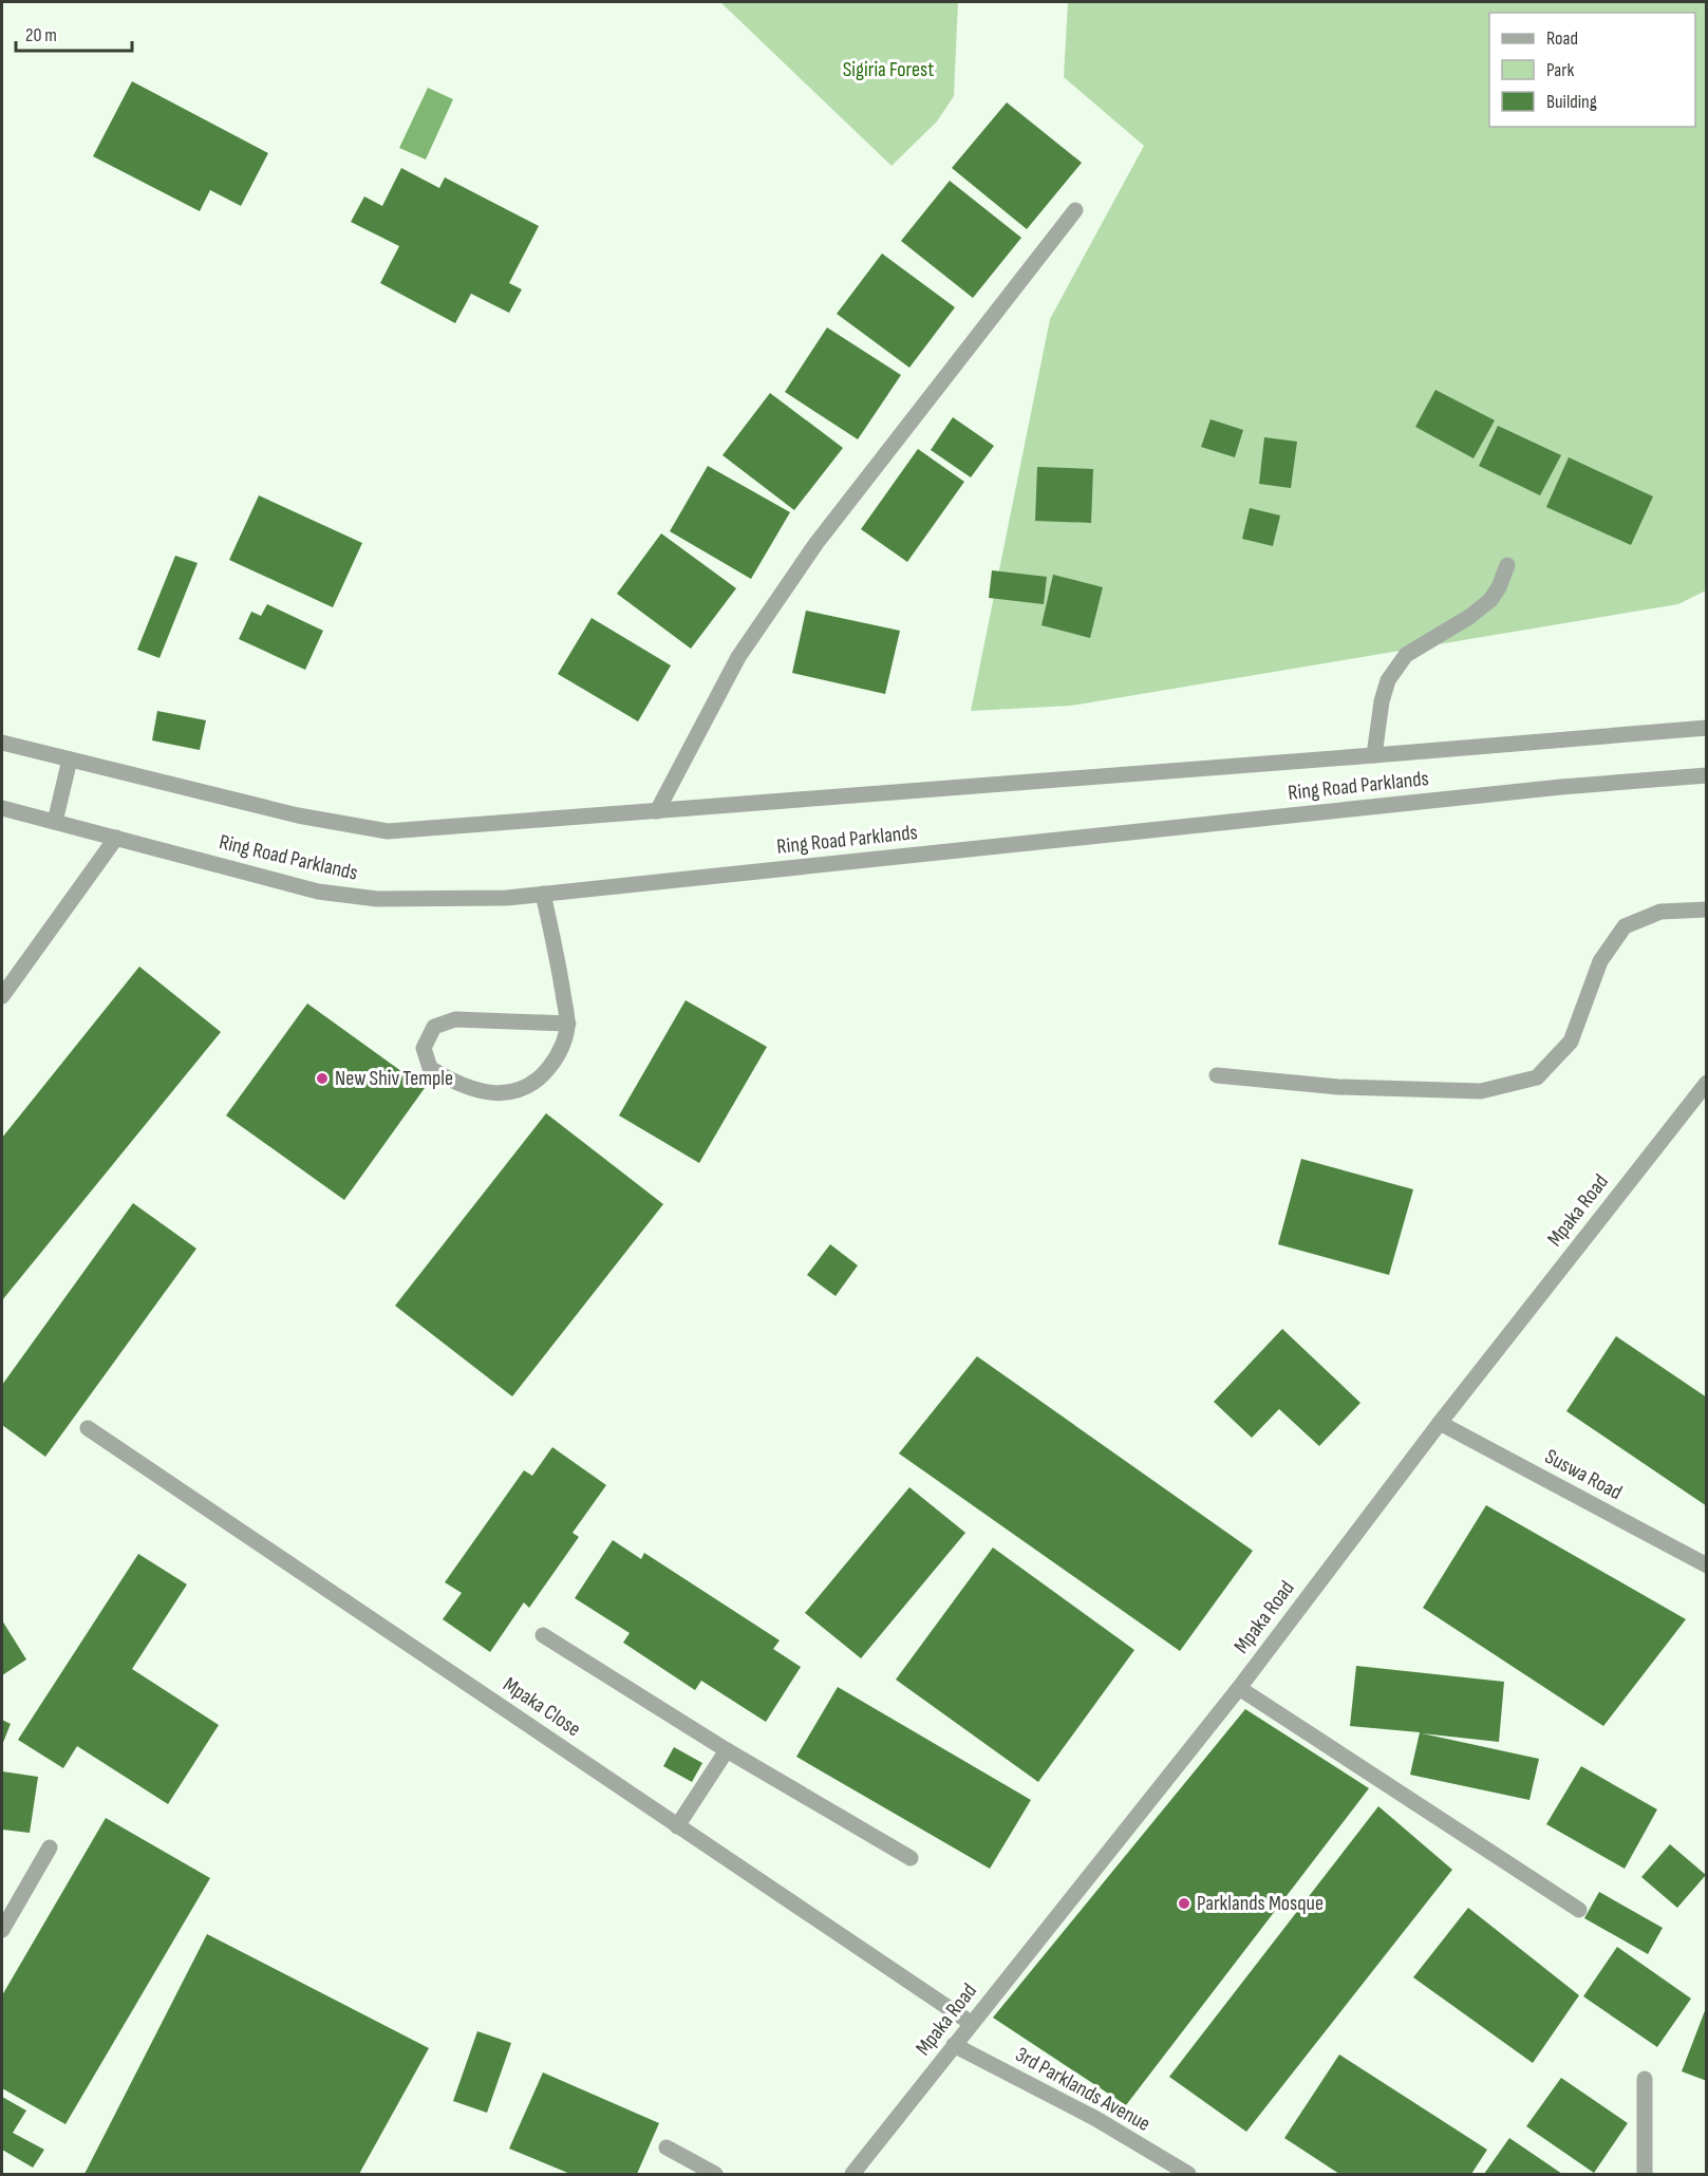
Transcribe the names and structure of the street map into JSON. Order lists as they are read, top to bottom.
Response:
{
  "streets": {
    "street": [
      "Ring Road Parklands",
      "Mpaka Road",
      "Suswa Road",
      "Mpaka Close",
      "3rd Parklands Avenue"
    ]
  },
  "crossings": [
    ["Mpaka Road", "Suswa Road"],
    ["Mpaka Road", "Mpaka Close"],
    ["Mpaka Road", "3rd Parklands Avenue"]
  ],
  "parks": ["Sigiria Forest"],
  "places": ["New Shiv Temple", "Parklands Mosque"],
  "legend": ["Road", "Park", "Building"],
  "scale_bar": "20 m"
}
